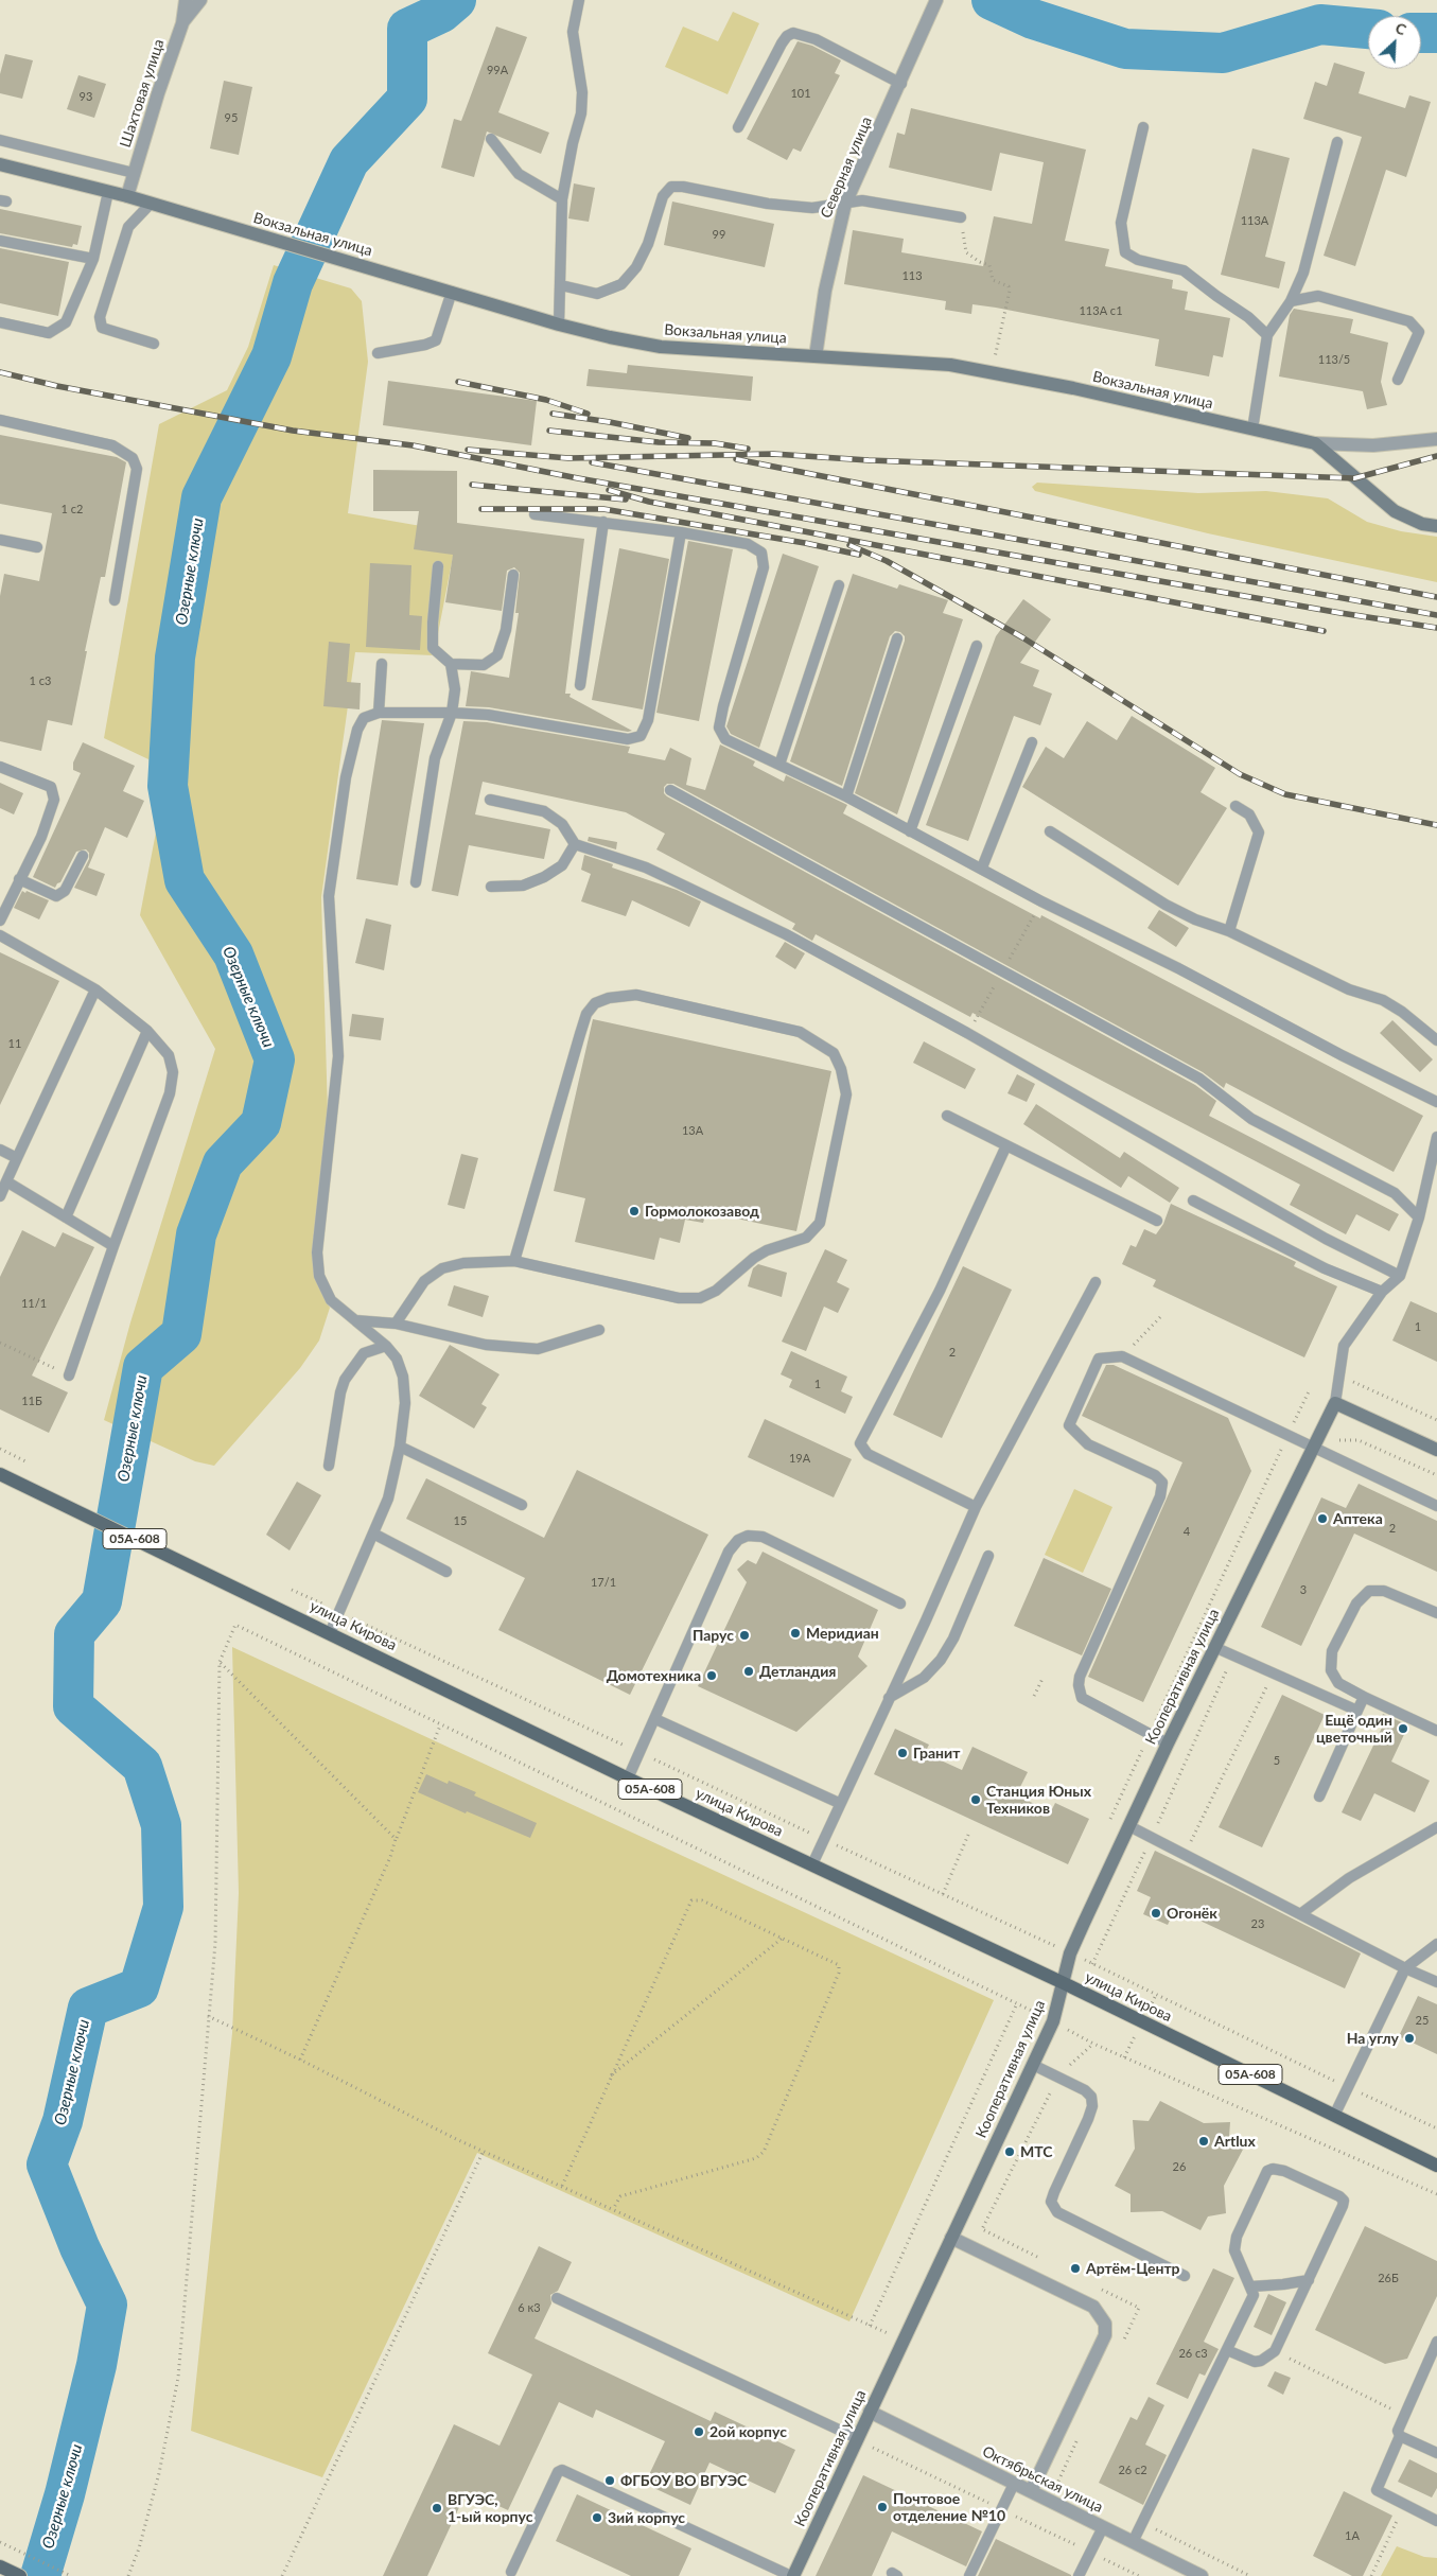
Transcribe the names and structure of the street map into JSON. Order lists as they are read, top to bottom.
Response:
{
  "streets": {
    "main road": [
      "Вокзальная улица",
      "05А-608",
      "улица Кирова",
      "Кооперативная улица"
    ],
    "street": ["Шахтовая улица", "Северная улица", "Октябрьская улица"]
  },
  "crossings": [
    ["Шахтовая улица", "Вокзальная улица"],
    ["Северная улица", "Вокзальная улица"],
    ["улица Кирова", "Кооперативная улица"],
    ["Кооперативная улица", "Октябрьская улица"]
  ],
  "water": ["Озерные ключи"],
  "places": [
    "Гормолокозавод",
    "Аптека",
    "Меридиан",
    "Парус",
    "Детландия",
    "Домотехника",
    "Ещё один цветочный",
    "Гранит",
    "Станция Юных Техников",
    "Огонёк",
    "На углу",
    "Artlux",
    "МТС",
    "Артём-Центр",
    "2ой корпус",
    "ФГБОУ ВО ВГУЭС",
    "Почтовое отделение №10",
    "ВГУЭС, 1-ый корпус",
    "3ий корпус"
  ],
  "house_numbers": [
    "99А",
    "101",
    "93",
    "95",
    "113А",
    "99",
    "113",
    "113А с1",
    "113/5",
    "1 с2",
    "1 с3",
    "11",
    "13А",
    "11/1",
    "1",
    "2",
    "1",
    "11Б",
    "19А",
    "15",
    "2",
    "4",
    "17/1",
    "3",
    "5",
    "23",
    "25",
    "26",
    "26Б",
    "6 к3",
    "26 с3",
    "26 с2",
    "1А"
  ],
  "north": "top right"
}
